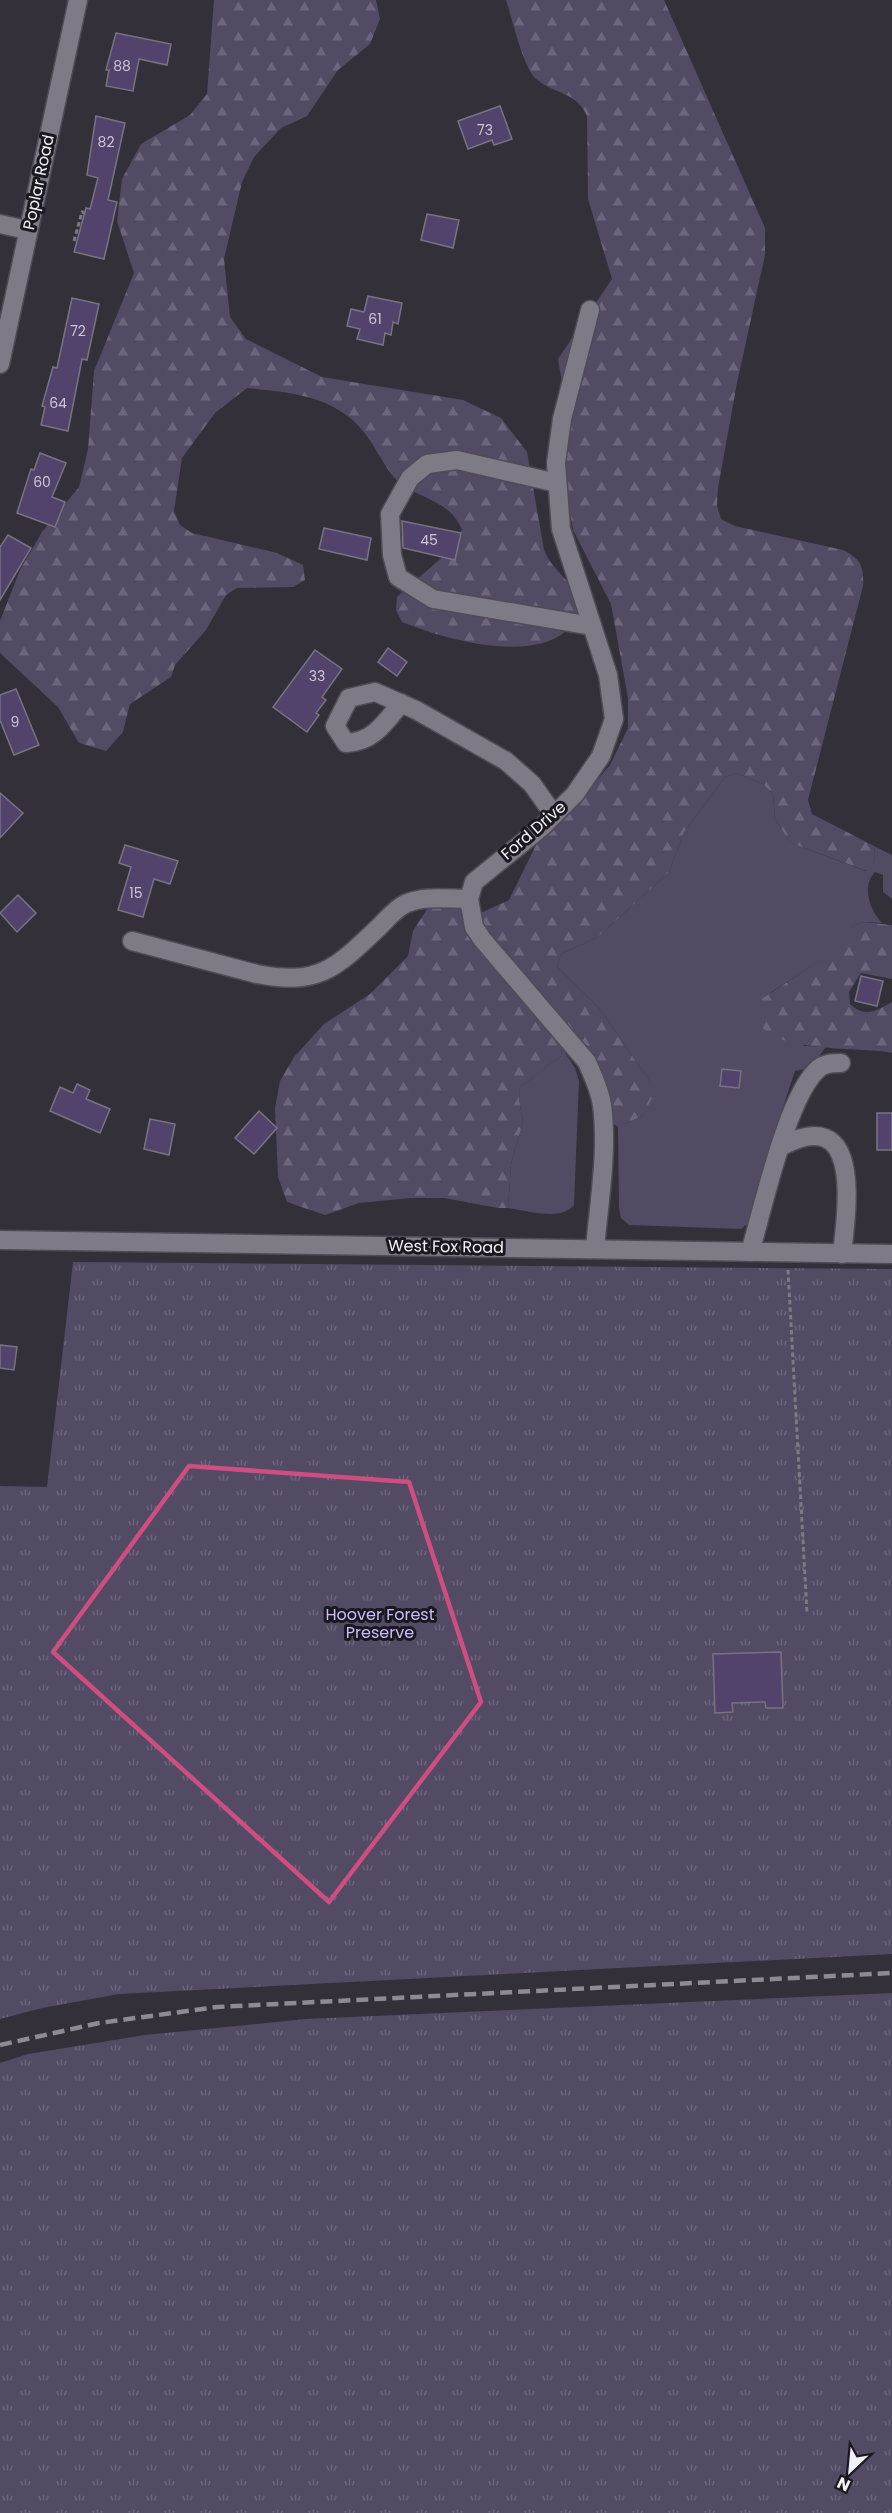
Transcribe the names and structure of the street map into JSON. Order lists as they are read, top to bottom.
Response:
{
  "streets": {
    "street": ["Poplar Road", "Ford Drive", "West Fox Road"]
  },
  "parks": ["Hoover Forest Preserve"],
  "house_numbers": [
    "88",
    "73",
    "82",
    "61",
    "72",
    "64",
    "60",
    "45",
    "33",
    "9",
    "15"
  ],
  "north": "bottom left"
}
